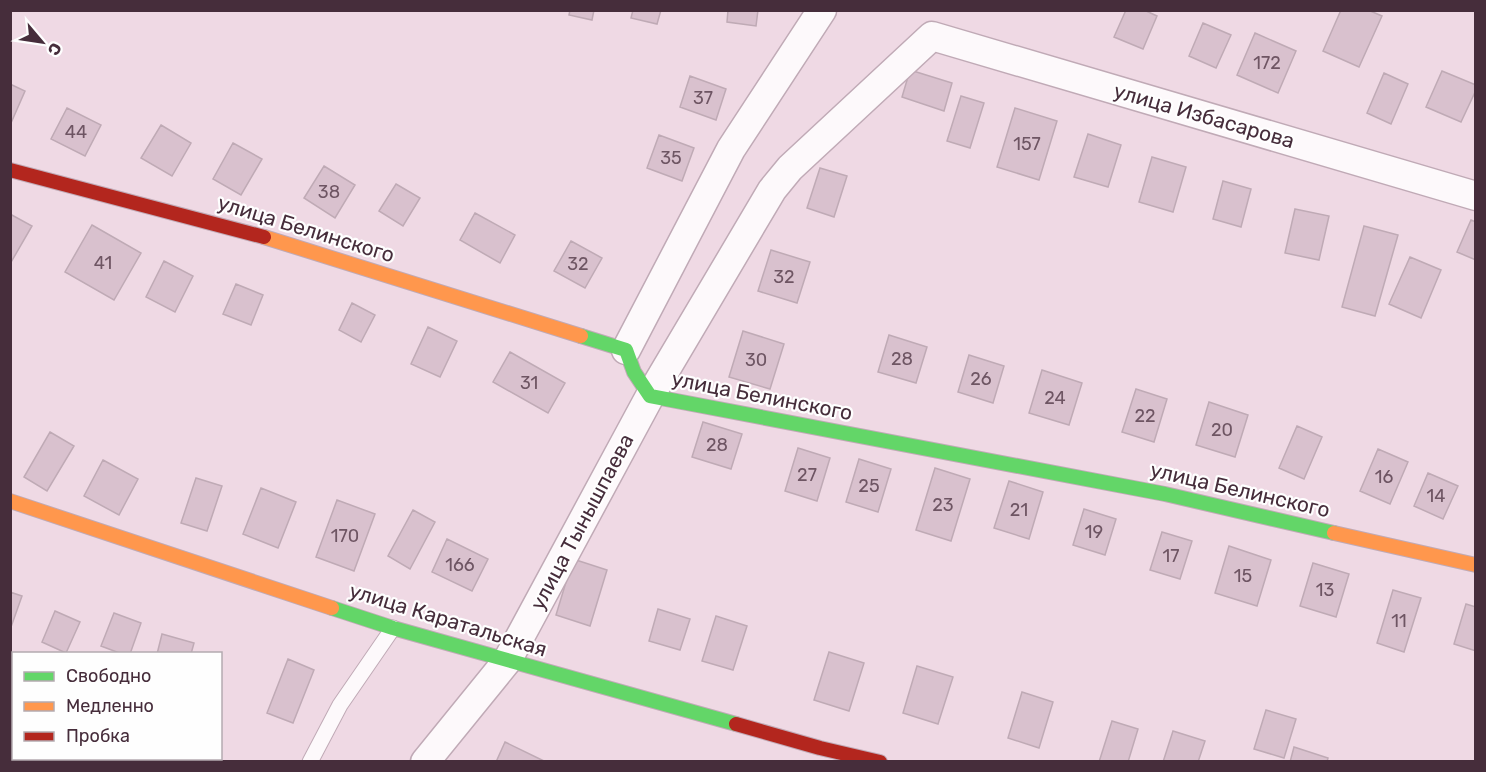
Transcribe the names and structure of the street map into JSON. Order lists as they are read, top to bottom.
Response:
{
  "streets": {
    "street": [
      "улица Избасарова",
      "улица Белинского",
      "улица Тынышпаева",
      "улица Каратальская"
    ]
  },
  "crossings": [
    ["улица Избасарова", "улица Тынышпаева"],
    ["улица Белинского", "улица Тынышпаева"],
    ["улица Тынышпаева", "улица Каратальская"]
  ],
  "house_numbers": [
    "172",
    "37",
    "44",
    "157",
    "35",
    "38",
    "41",
    "32",
    "32",
    "28",
    "30",
    "26",
    "31",
    "24",
    "22",
    "20",
    "28",
    "27",
    "16",
    "25",
    "14",
    "23",
    "21",
    "19",
    "170",
    "17",
    "166",
    "15",
    "13",
    "11"
  ],
  "legend": ["Свободно", "Медленно", "Пробка"],
  "north": "bottom right"
}
